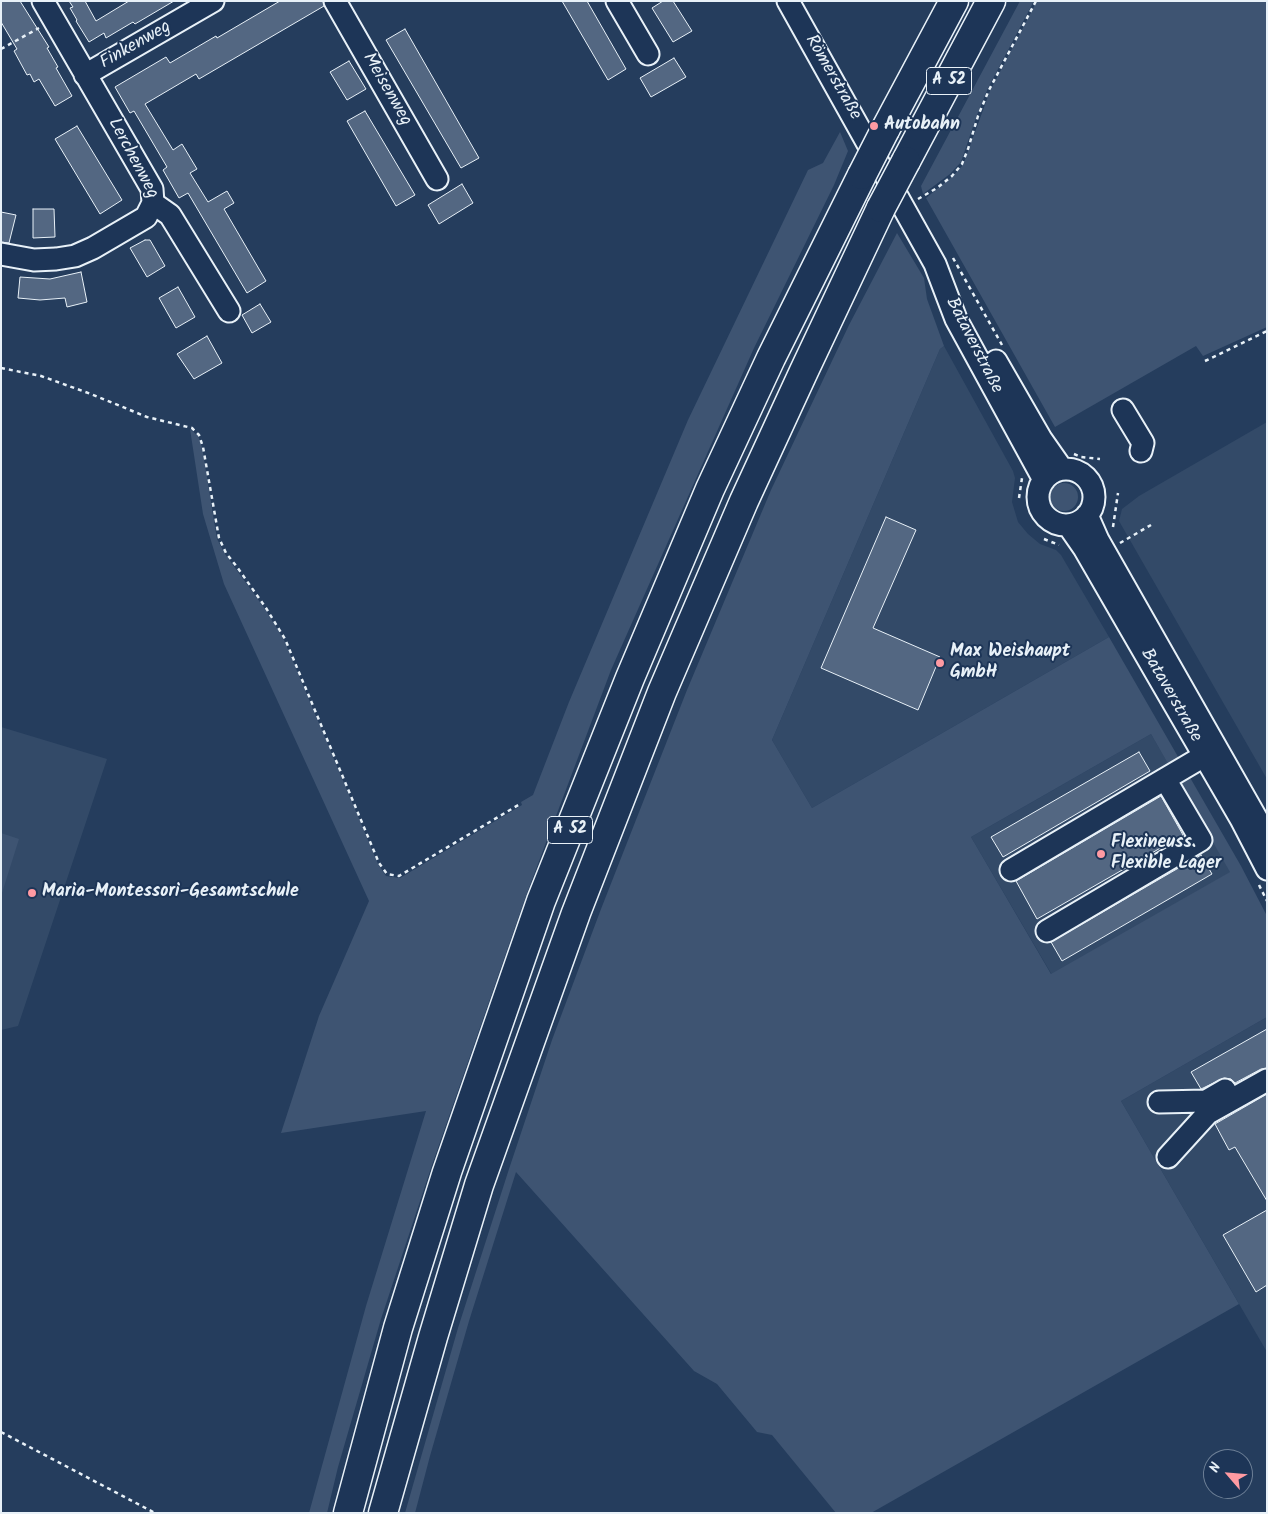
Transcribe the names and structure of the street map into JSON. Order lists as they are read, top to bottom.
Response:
{
  "streets": {
    "highway": ["A 52"],
    "street": [
      "Finkenweg",
      "Römerstraße",
      "Meisenweg",
      "Lerchenweg",
      "Bataverstraße"
    ]
  },
  "crossings": [
    ["Finkenweg", "Lerchenweg"],
    ["Römerstraße", "A 52"],
    ["Römerstraße", "Bataverstraße"],
    ["A 52", "Bataverstraße"]
  ],
  "places": [
    "Autobahn",
    "Max Weishaupt GmbH",
    "Flexineuss. Flexible Lager",
    "Maria-Montessori-Gesamtschule"
  ],
  "north": "top left"
}
